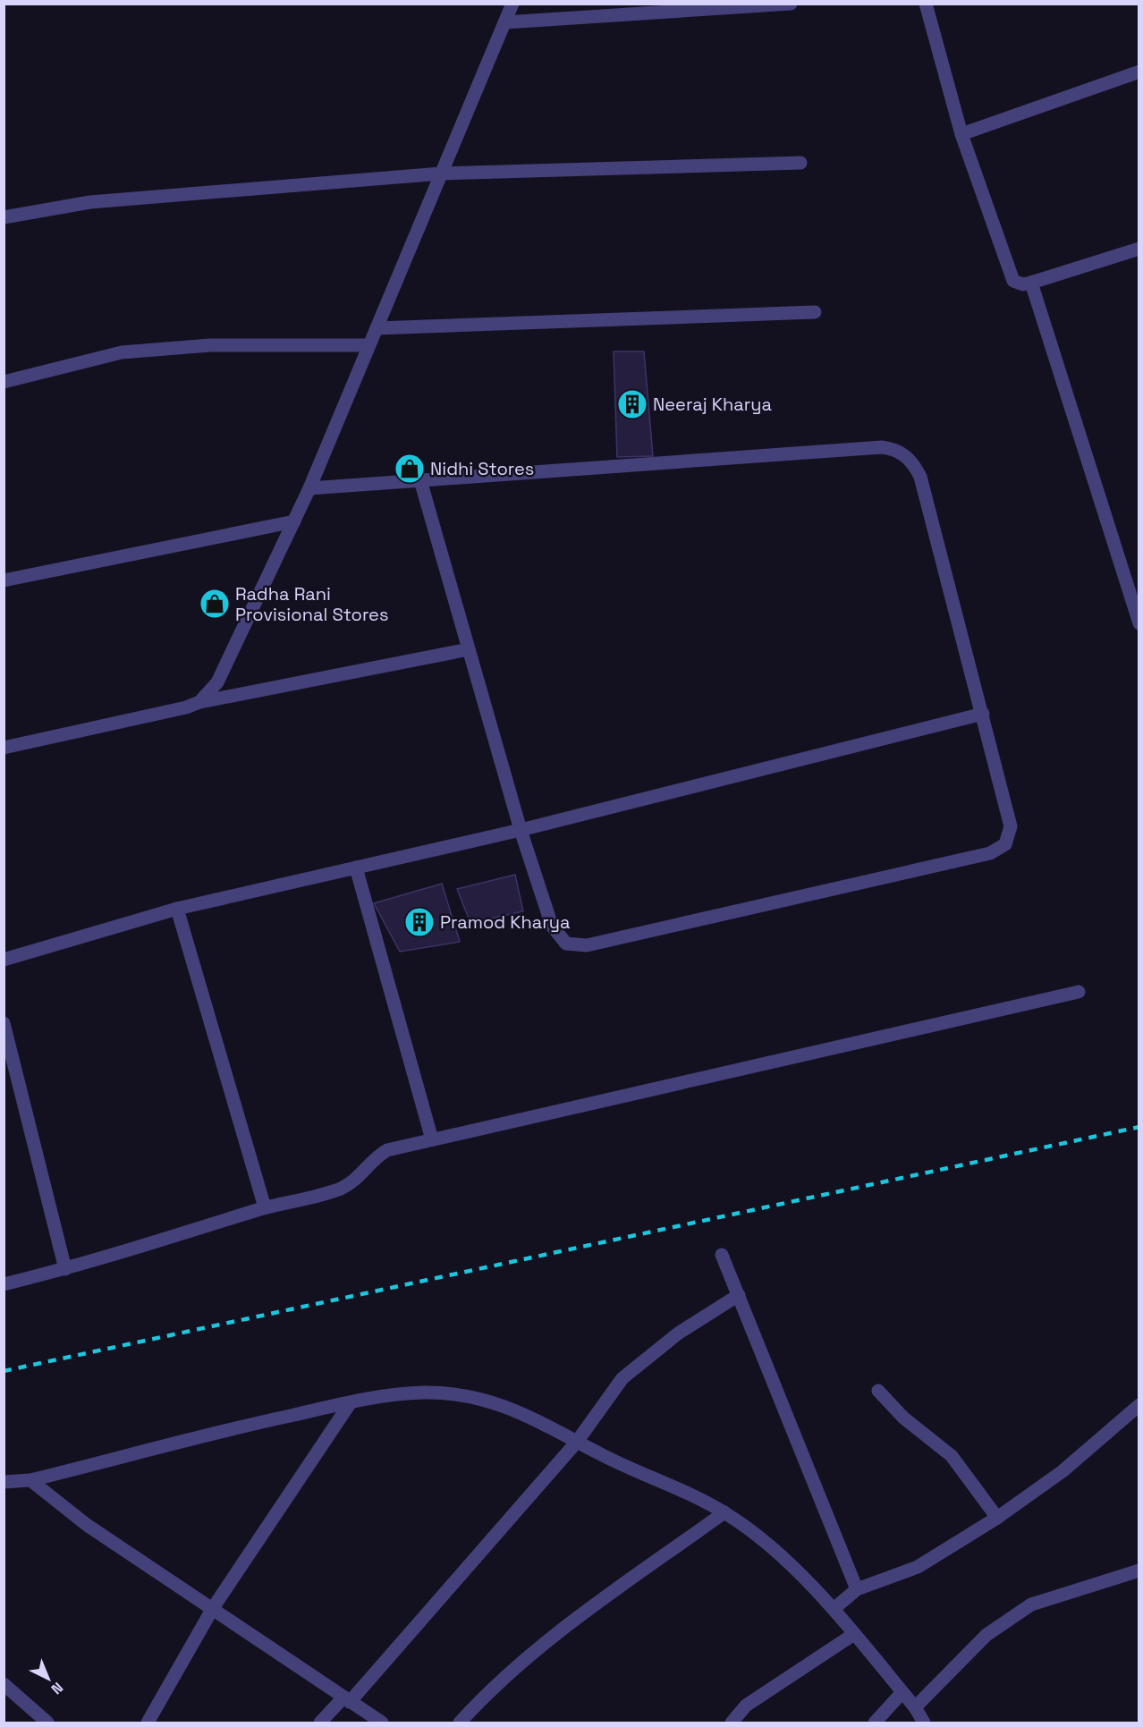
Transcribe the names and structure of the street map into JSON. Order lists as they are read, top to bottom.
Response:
{
  "places": {
    "building": ["Neeraj Kharya", "Pramod Kharya"],
    "shop": ["Nidhi Stores", "Radha Rani Provisional Stores"]
  },
  "north": "bottom right"
}
